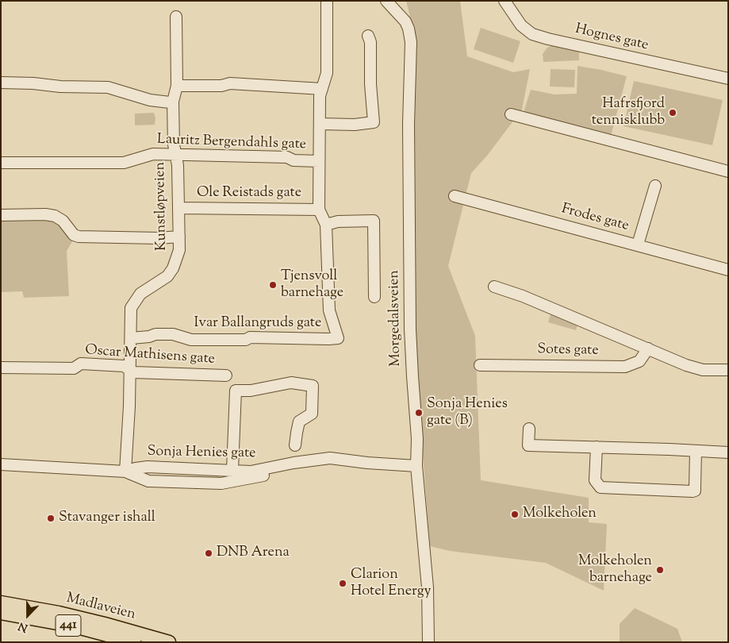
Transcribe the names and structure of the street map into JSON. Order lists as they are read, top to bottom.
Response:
{
  "streets": {
    "main road": ["Madlaveien", "441"],
    "street": [
      "Hognes gate",
      "Lauritz Bergendahls gate",
      "Ole Reistads gate",
      "Kunstløpveien",
      "Frodes gate",
      "Morgedalsveien",
      "Ivar Ballangruds gate",
      "Sotes gate",
      "Oscar Mathisens gate",
      "Sonja Henies gate"
    ]
  },
  "crossings": [
    ["Lauritz Bergendahls gate", "Kunstløpveien"],
    ["Ole Reistads gate", "Kunstløpveien"],
    ["Kunstløpveien", "Ivar Ballangruds gate"],
    ["Kunstløpveien", "Oscar Mathisens gate"],
    ["Kunstløpveien", "Sonja Henies gate"],
    ["Morgedalsveien", "Ivar Ballangruds gate"],
    ["Morgedalsveien", "Sonja Henies gate"]
  ],
  "places": [
    "Hafrsfjord tennisklubb",
    "Tjensvoll barnehage",
    "Sonja Henies gate (B)",
    "Molkeholen",
    "Stavanger ishall",
    "DNB Arena",
    "Molkeholen barnehage",
    "Clarion Hotel Energy"
  ],
  "north": "bottom"
}
